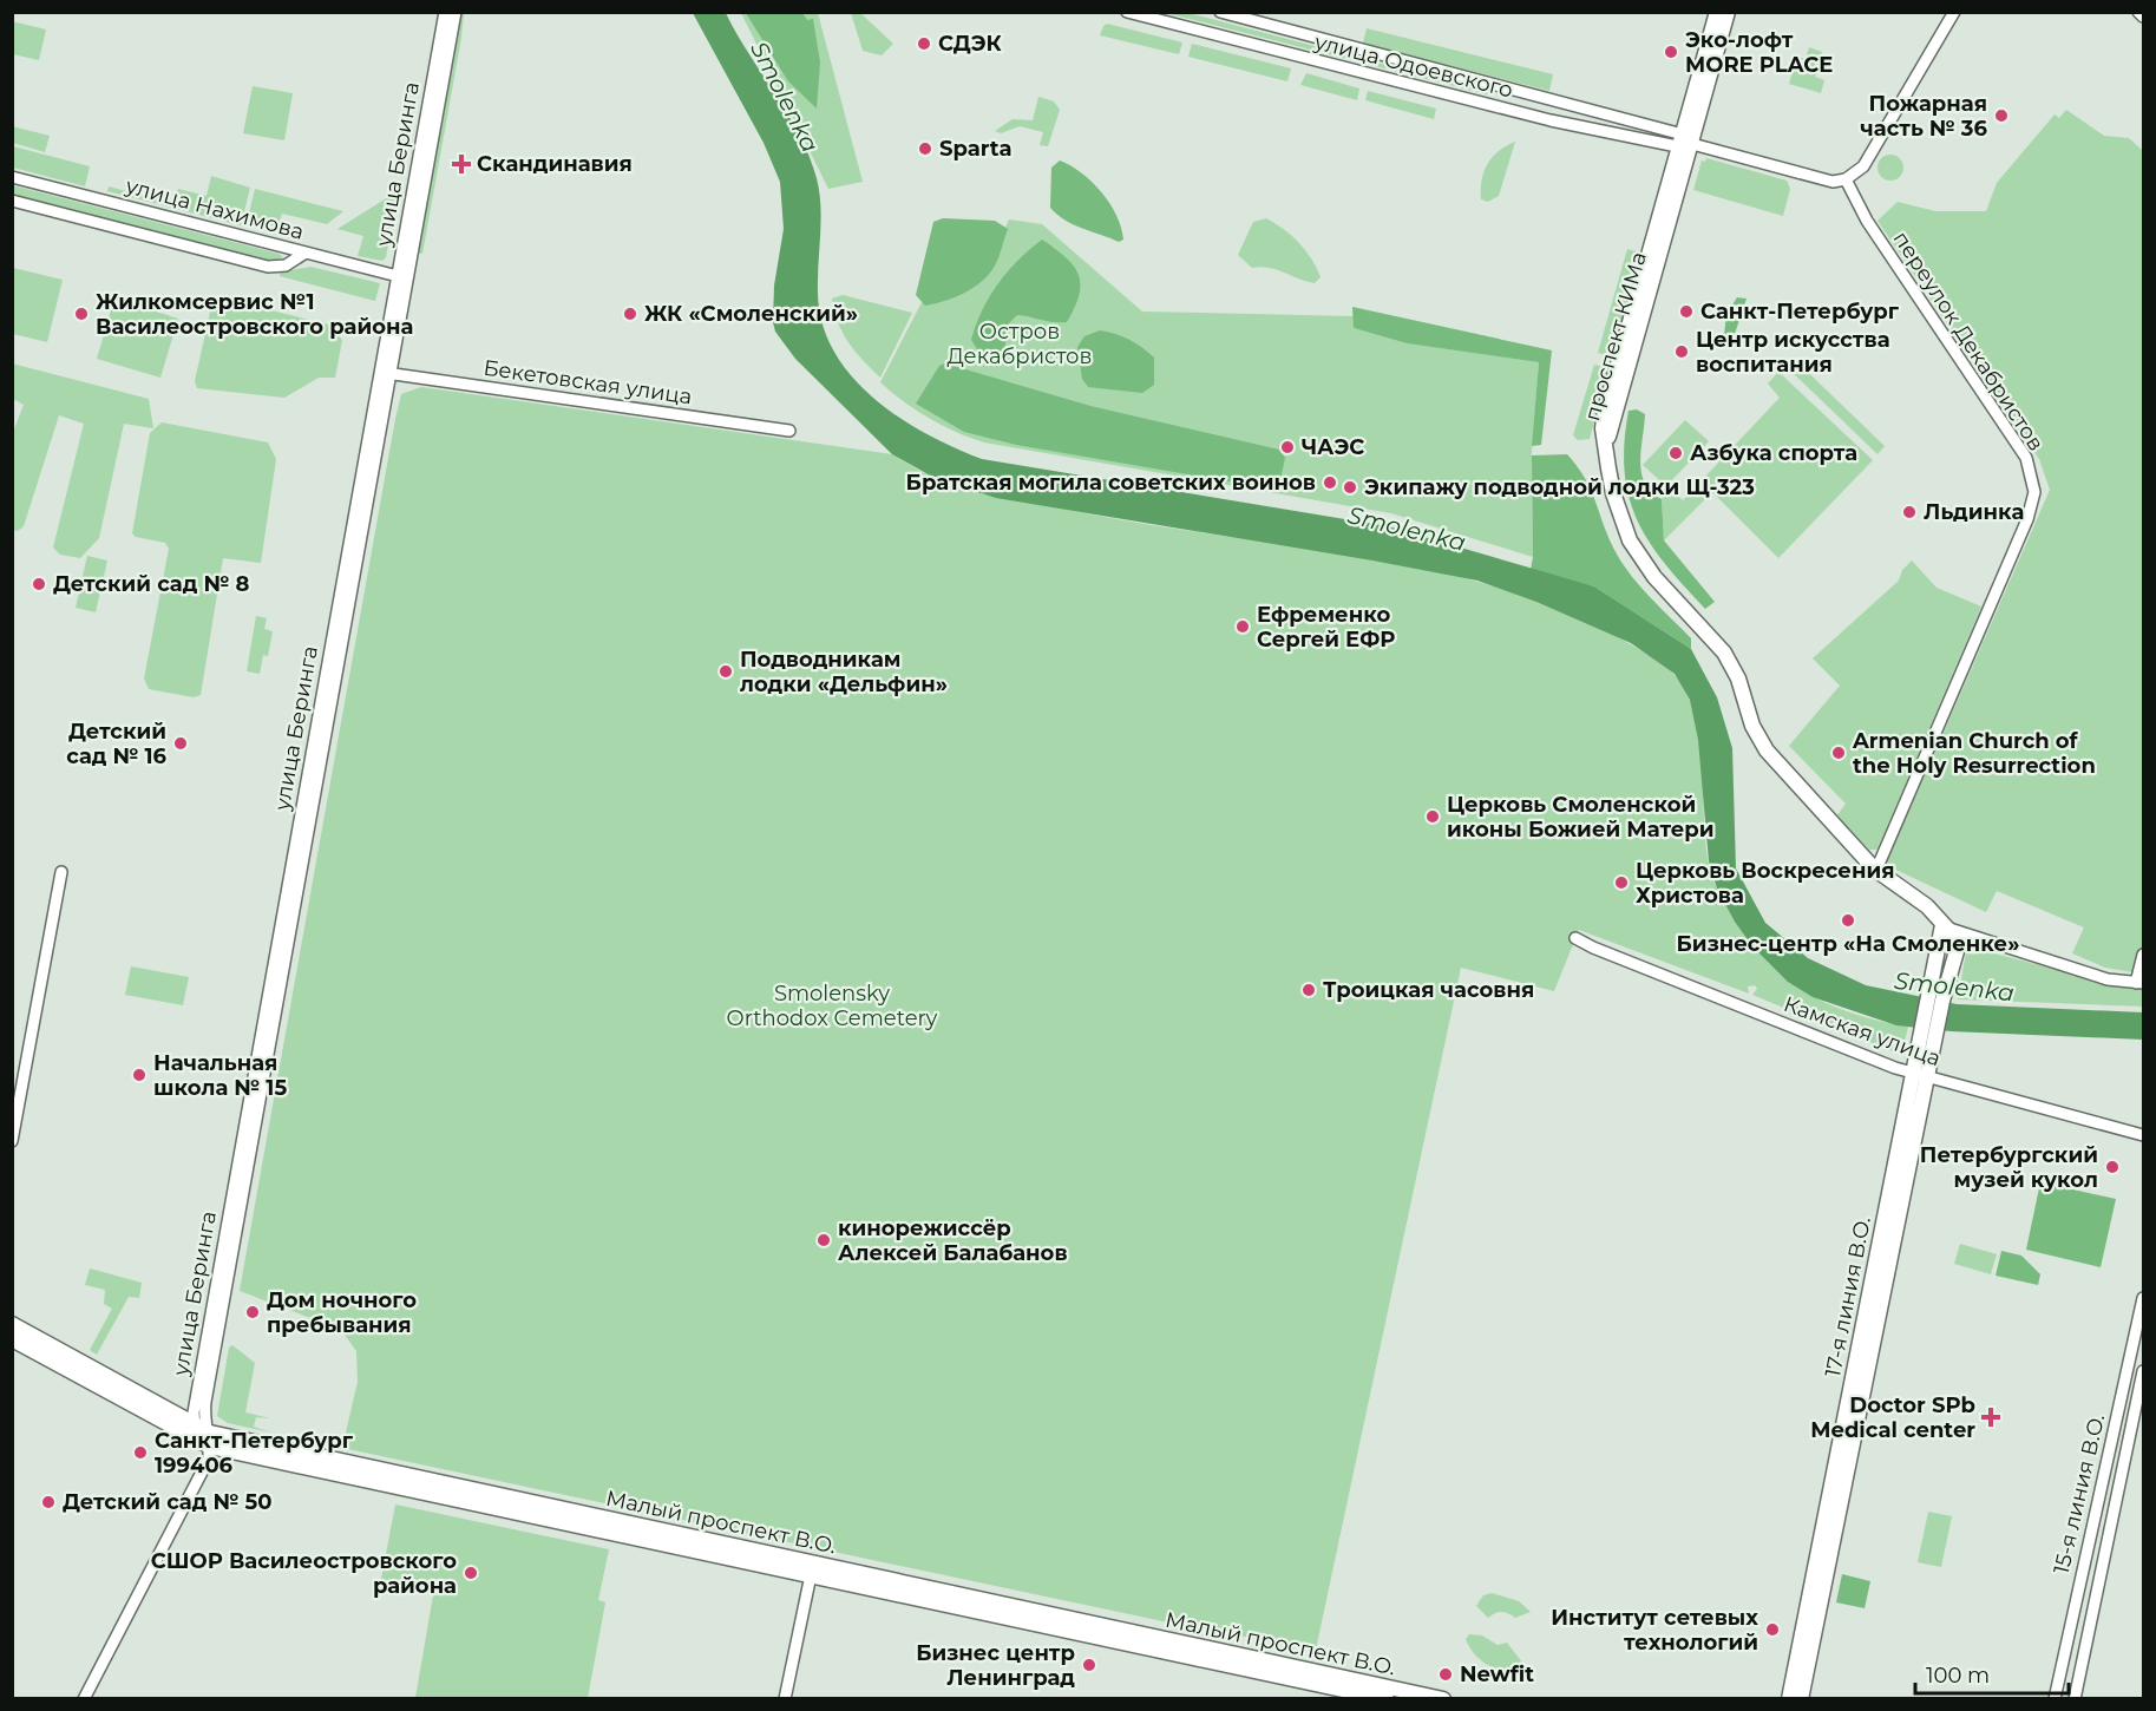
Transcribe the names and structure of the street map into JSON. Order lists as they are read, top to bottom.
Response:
{
  "streets": {
    "main road": ["проспект КИМа", "17-я линия В.О.", "Малый проспект В.О."],
    "street": [
      "улица Одоевского",
      "улица Беринга",
      "улица Нахимова",
      "переулок Декабристов",
      "Бекетовская улица",
      "Камская улица",
      "15-я линия В.О."
    ]
  },
  "crossings": [
    ["улица Одоевского", "проспект КИМа"],
    ["улица Одоевского", "переулок Декабристов"],
    ["улица Беринга", "улица Нахимова"],
    ["улица Беринга", "Бекетовская улица"],
    ["улица Беринга", "Малый проспект В.О."],
    ["проспект КИМа", "переулок Декабристов"],
    ["Камская улица", "17-я линия В.О."]
  ],
  "water": ["Smolenka"],
  "parks": ["Остров Декабристов", "Smolensky Orthodox Cemetery"],
  "places": {
    "other": [
      "СДЭК",
      "Эко-лофт MORE PLACE",
      "Пожарная часть № 36",
      "Sparta",
      "Санкт-Петербург",
      "Жилкомсервис №1 Василеостровского района",
      "ЖК «Смоленский»",
      "Центр искусства воспитания",
      "ЧАЭС",
      "Азбука спорта",
      "Братская могила советских воинов",
      "Экипажу подводной лодки Щ-323",
      "Льдинка",
      "Детский сад № 8",
      "Ефременко Сергей ЕФР",
      "Подводникам лодки «Дельфин»",
      "Детский сад № 16",
      "Armenian Church of the Holy Resurrection",
      "Церковь Смоленской иконы Божией Матери",
      "Церковь Воскресения Христова",
      "Бизнес-центр «На Смоленке»",
      "Троицкая часовня",
      "Начальная школа № 15",
      "Петербургский музей кукол",
      "кинорежиссёр Алексей Балабанов",
      "Дом ночного пребывания",
      "Санкт-Петербург 199406",
      "Детский сад № 50",
      "СШОР Василеостровского района",
      "Институт сетевых технологий",
      "Бизнес центр Ленинград",
      "Newfit"
    ],
    "health": ["Скандинавия", "Doctor SPb Medical center"]
  },
  "scale_bar": "100 m"
}
